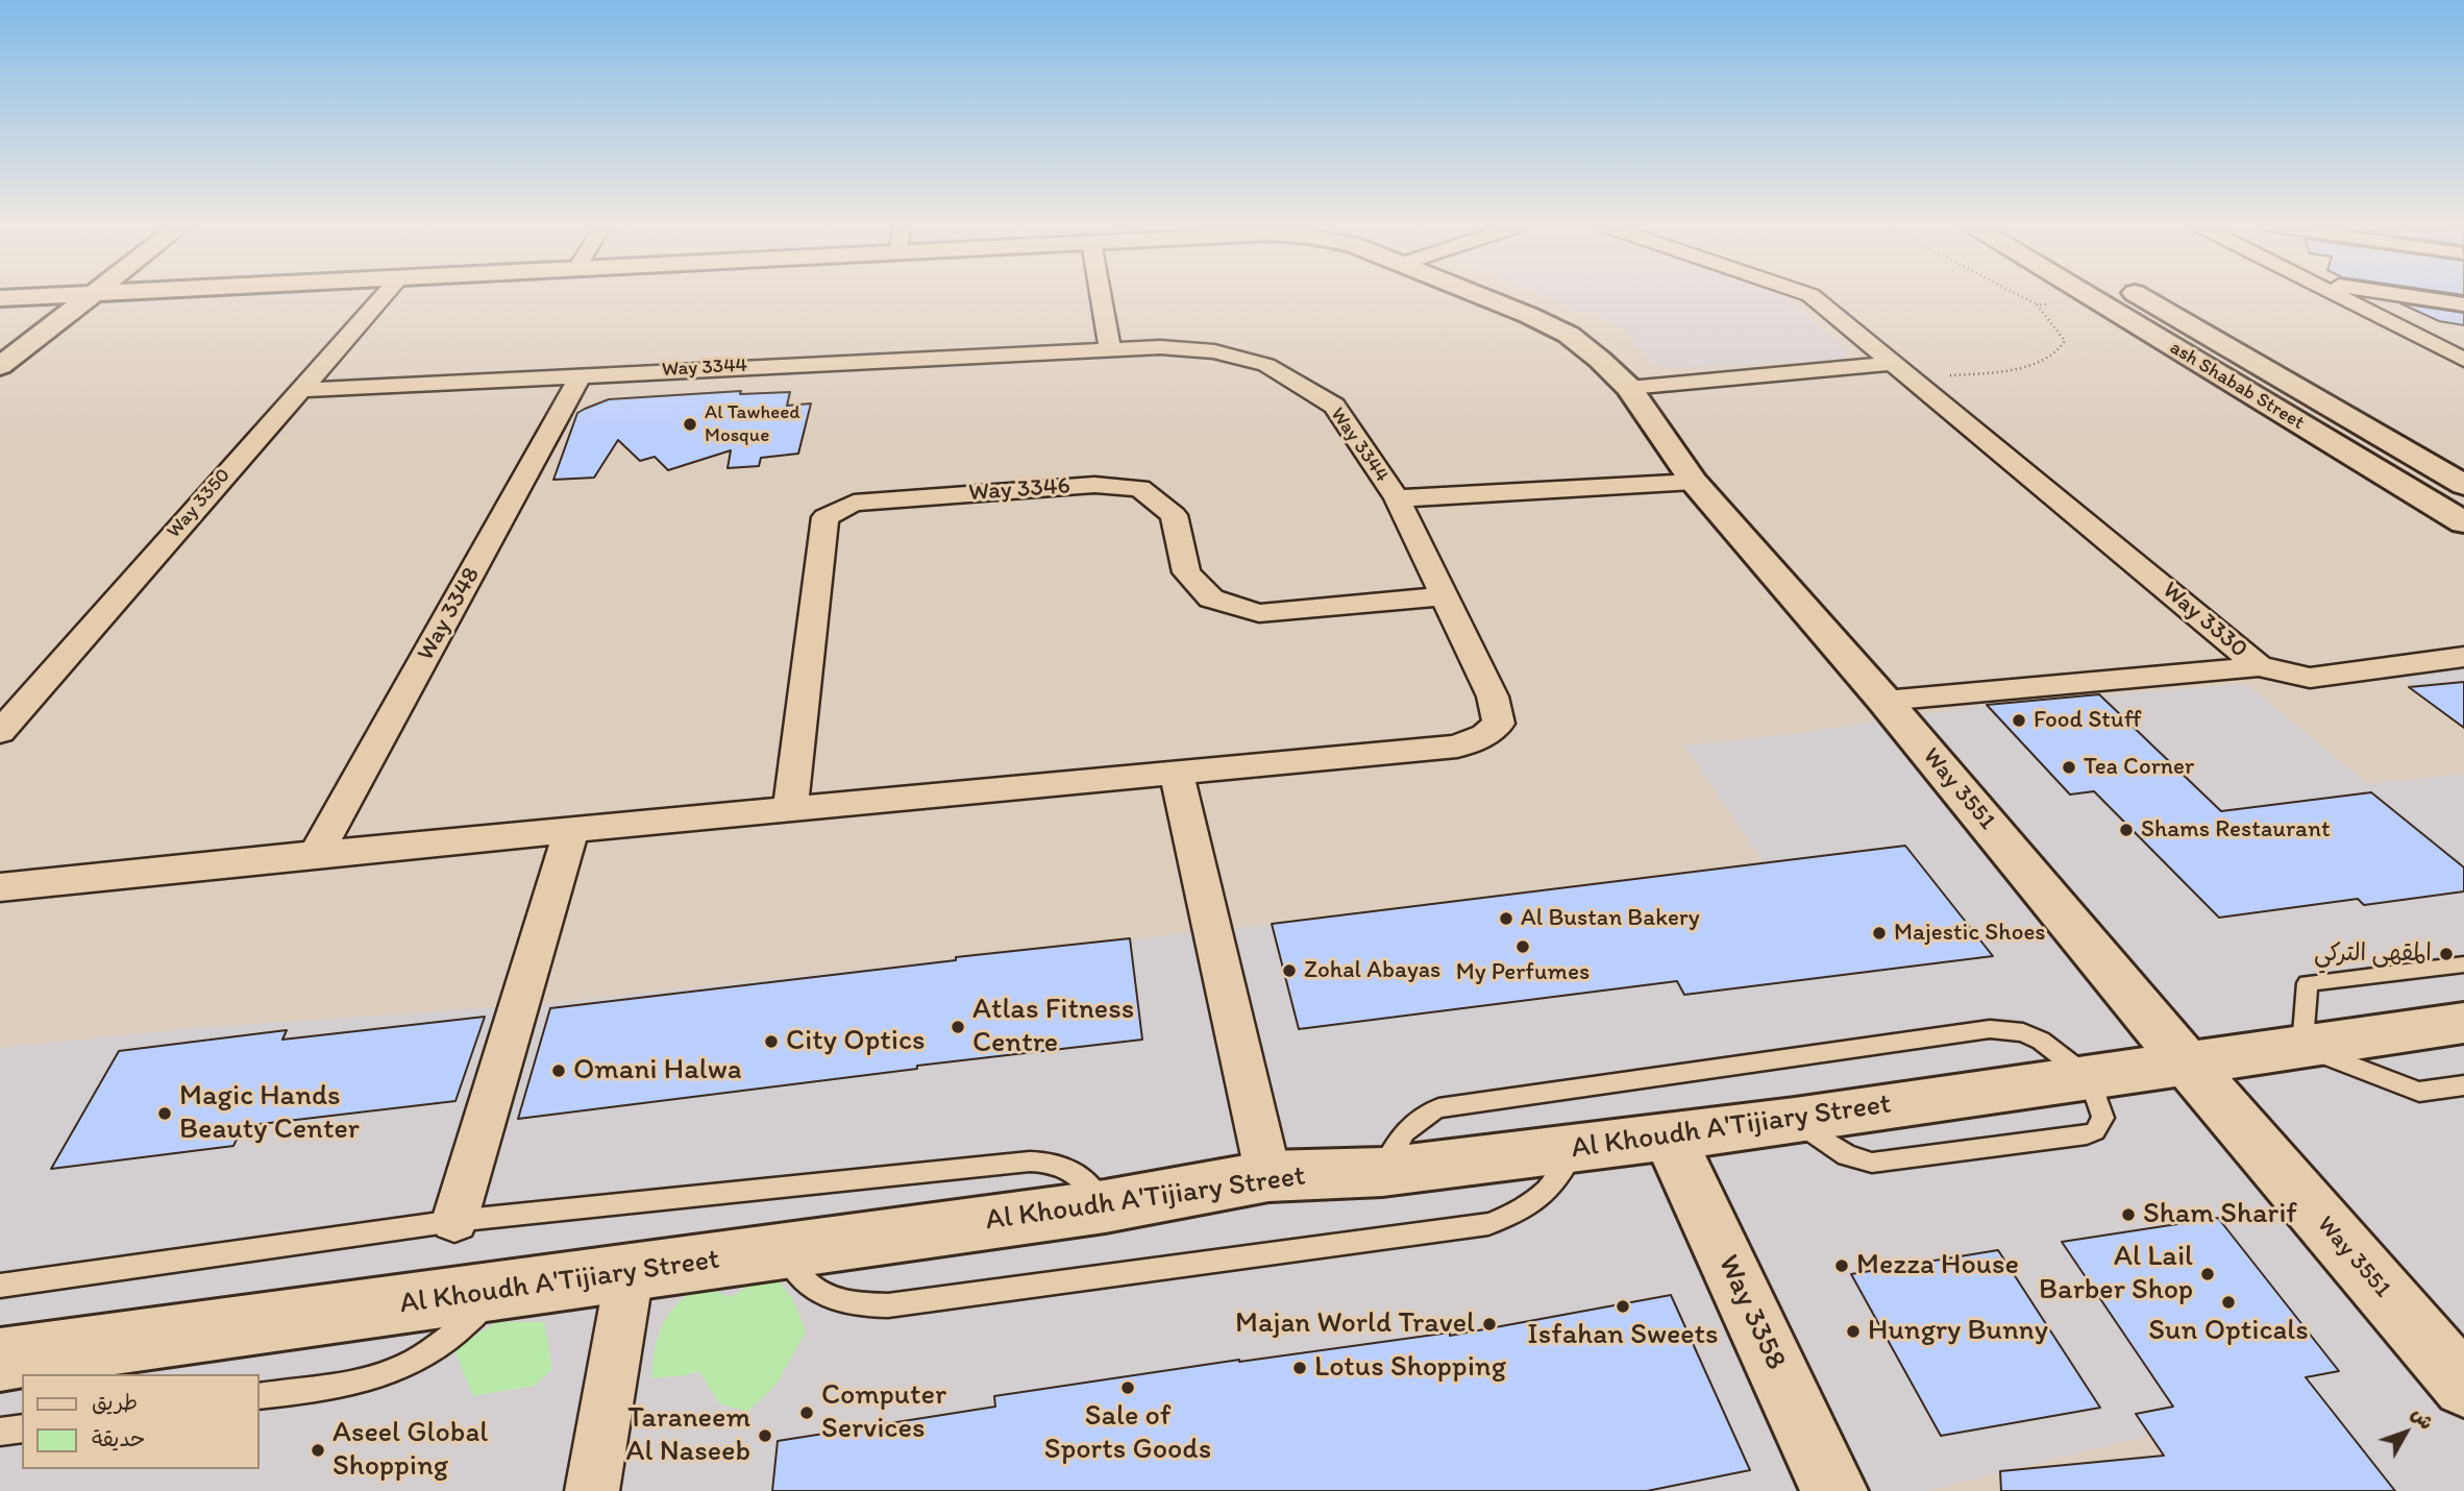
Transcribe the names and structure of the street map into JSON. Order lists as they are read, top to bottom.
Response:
{
  "streets": {
    "street": [
      "Way 3344",
      "ash Shabab Street",
      "Way 3346",
      "Way 3350",
      "Way 3348",
      "Way 3330",
      "Way 3551",
      "Al Khoudh A'Tijiary Street",
      "Way 3358"
    ]
  },
  "crossings": [
    ["Way 3344", "Way 3346"],
    ["Way 3344", "Way 3350"],
    ["Way 3344", "Way 3348"],
    ["Way 3344", "Way 3551"],
    ["Way 3330", "Way 3551"],
    ["Way 3551", "Al Khoudh A'Tijiary Street"],
    ["Al Khoudh A'Tijiary Street", "Way 3358"]
  ],
  "places": [
    "Al Tawheed Mosque",
    "Food Stuff",
    "Tea Corner",
    "Shams Restaurant",
    "Al Bustan Bakery",
    "Majestic Shoes",
    "My Perfumes",
    "المقهى التركي",
    "Zohal Abayas",
    "Atlas Fitness Centre",
    "City Optics",
    "Omani Halwa",
    "Magic Hands Beauty Center",
    "Sham Sharif",
    "Mezza House",
    "Al Lail Barber Shop",
    "Sun Opticals",
    "Isfahan Sweets",
    "Majan World Travel",
    "Hungry Bunny",
    "Lotus Shopping",
    "Sale of Sports Goods",
    "Computer Services",
    "Taraneem Al Naseeb",
    "Aseel Global Shopping"
  ],
  "legend": ["طريق", "حديقة"],
  "north": "top right"
}
